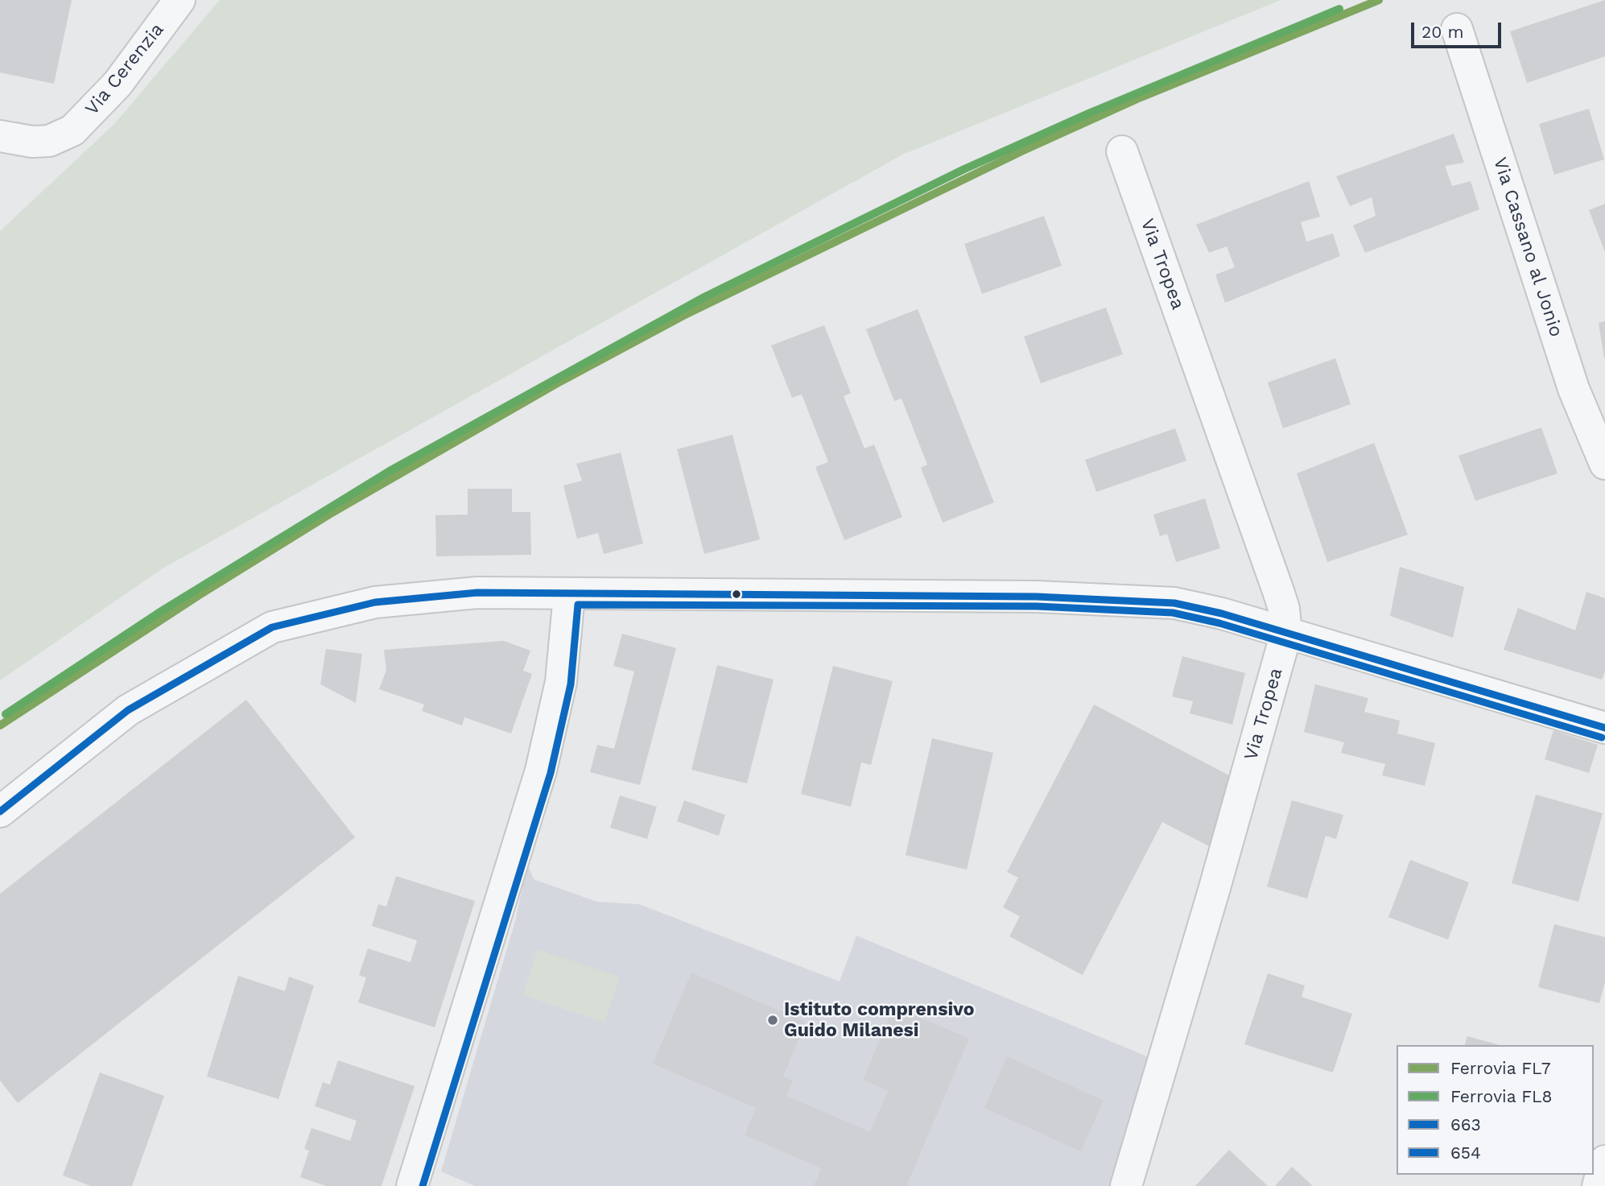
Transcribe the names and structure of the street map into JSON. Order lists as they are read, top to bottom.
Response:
{
  "streets": {
    "street": ["Via Cerenzia", "Via Cassano al Jonio", "Via Tropea"]
  },
  "places": ["Istituto comprensivo Guido Milanesi"],
  "lines": [
    "rail line FL7",
    "rail line FL8",
    "transit line 663",
    "transit line 654"
  ],
  "legend": [
    "Ferrovia FL7",
    "Ferrovia FL8",
    "663",
    "654"
  ],
  "scale_bar": "20 m"
}
